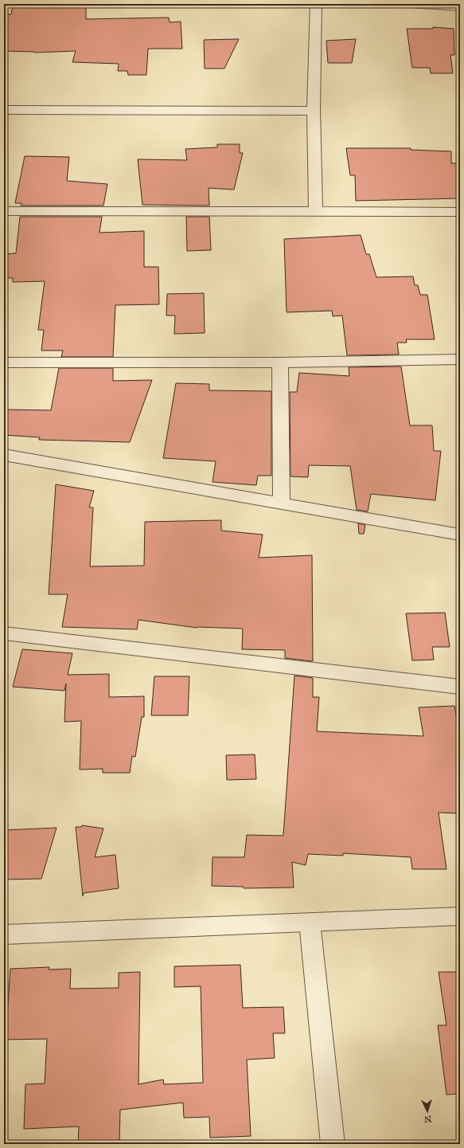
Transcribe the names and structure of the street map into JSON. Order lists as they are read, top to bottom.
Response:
{
  "north": "bottom"
}
